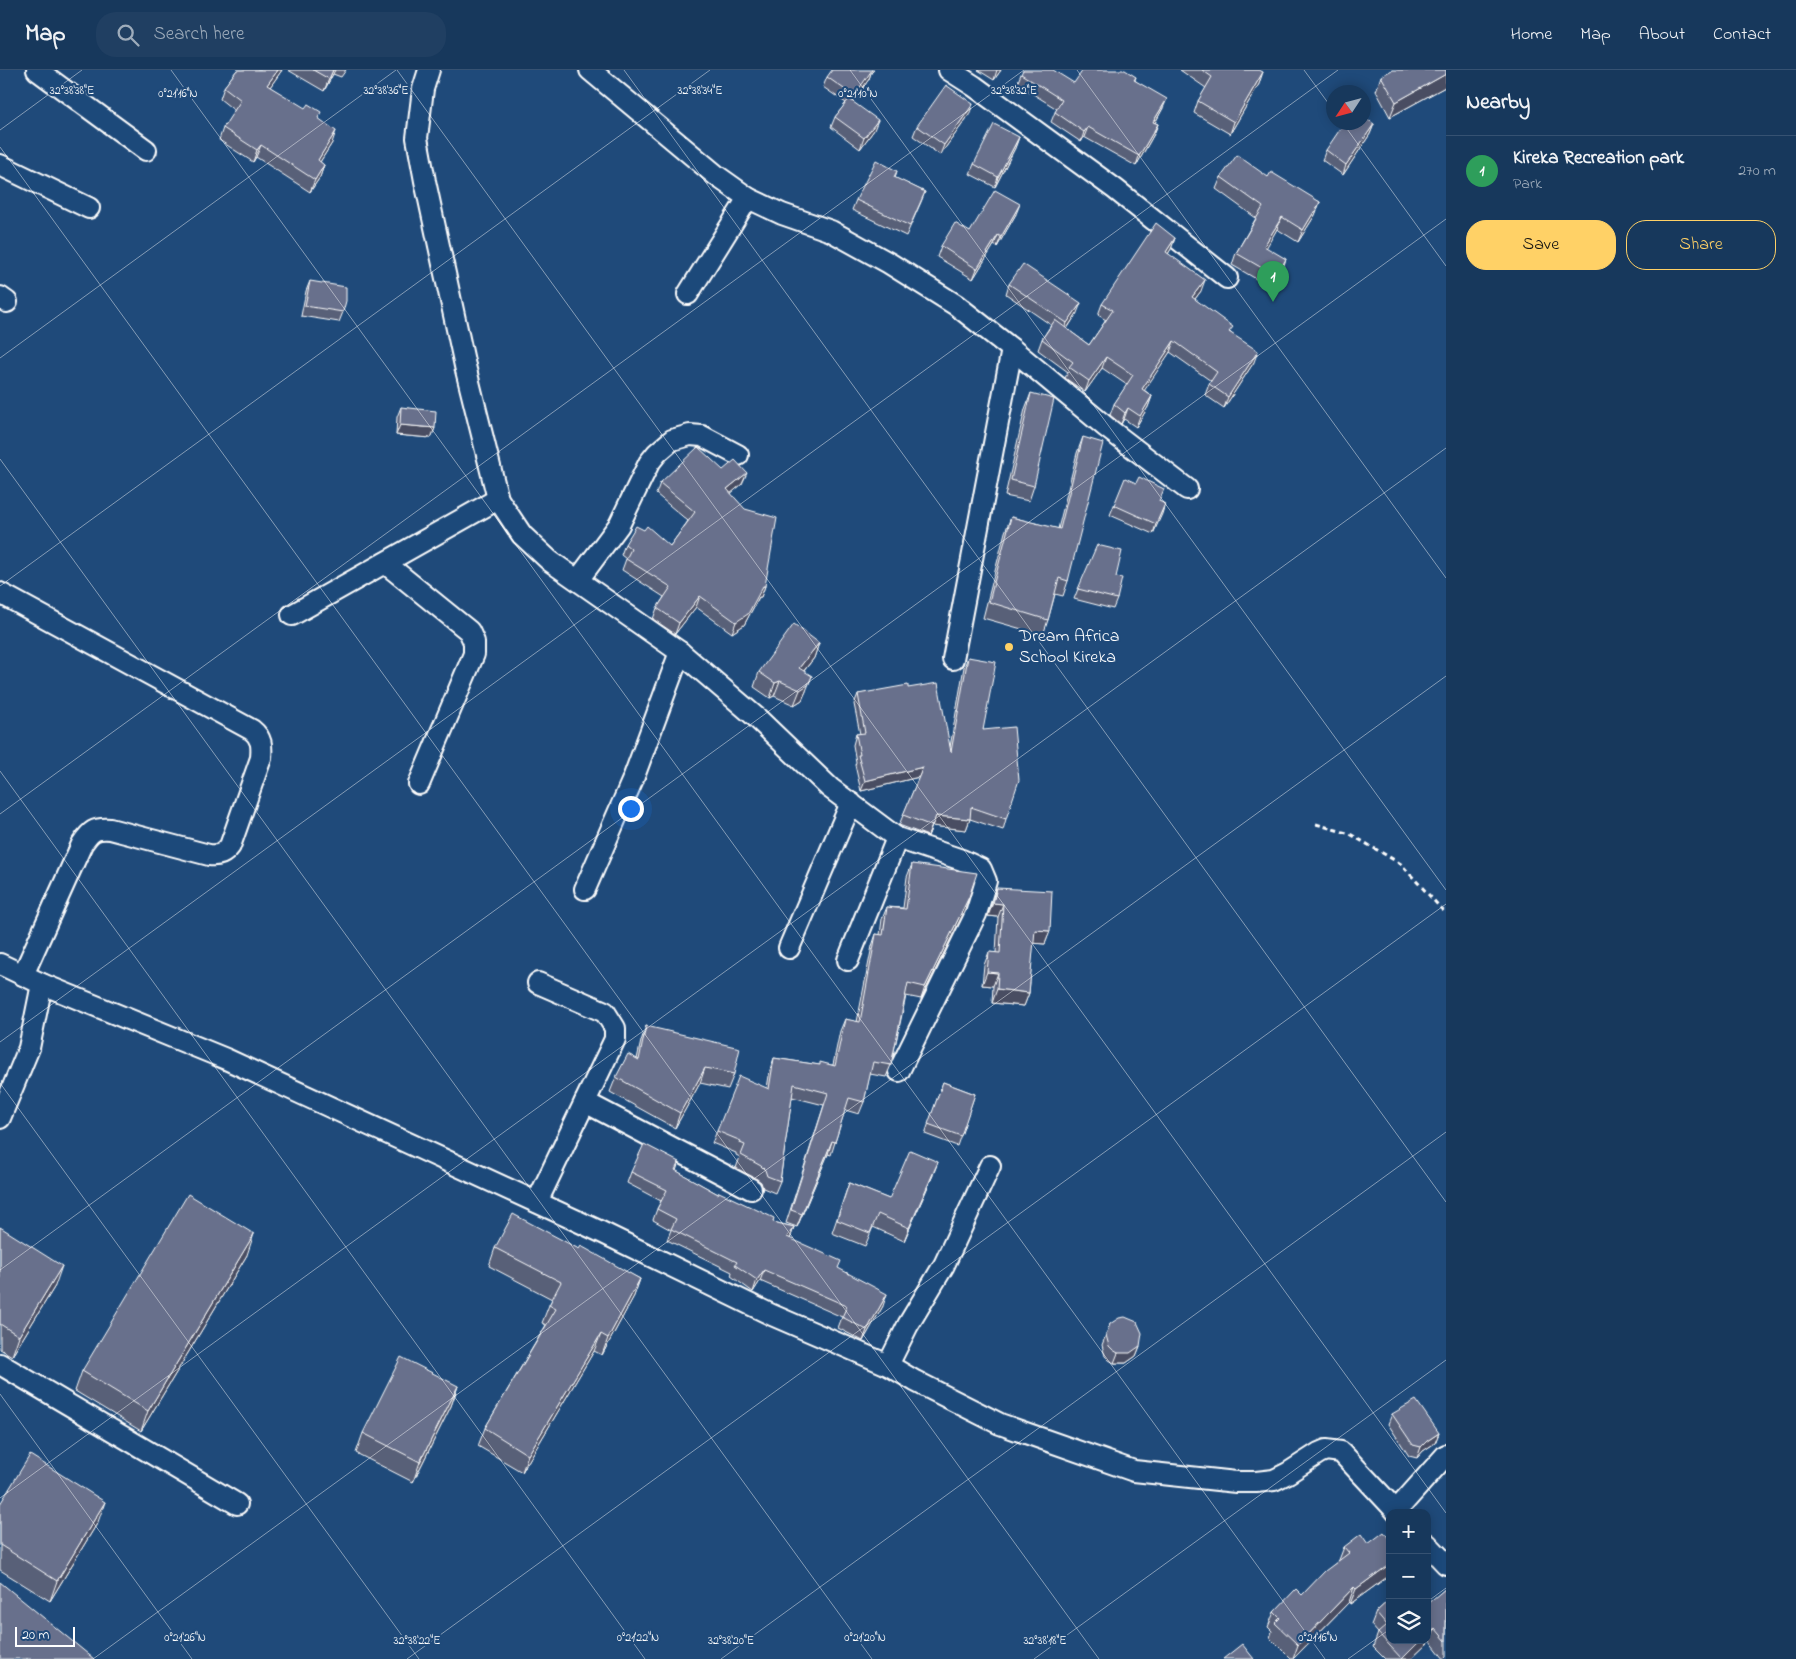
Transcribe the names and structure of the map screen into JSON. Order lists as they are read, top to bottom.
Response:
{
  "places": ["Dream Africa School Kireka"],
  "scale_bar": "20 m",
  "north": "bottom left",
  "page": {
    "header": "Map",
    "search": "Search here",
    "nav": [
      "Home",
      "Map",
      "About",
      "Contact"
    ],
    "heading": "Nearby",
    "list": [
      {
        "mark": "1",
        "name": "Kireka Recreation park",
        "note": "Park",
        "value": "270 m"
      }
    ],
    "buttons": ["Save", "Share"],
    "pins": "1",
    "map_buttons": ["+", "−"],
    "scale": "20 m"
  },
  "coordinates": [
    "32°38'38\"E",
    "32°38'36\"E",
    "32°38'34\"E",
    "32°38'32\"E",
    "0°21'16\"N",
    "0°21'10\"N",
    "0°21'26\"N",
    "0°21'22\"N",
    "0°21'20\"N",
    "32°38'22\"E",
    "32°38'20\"E",
    "32°38'18\"E"
  ]
}
